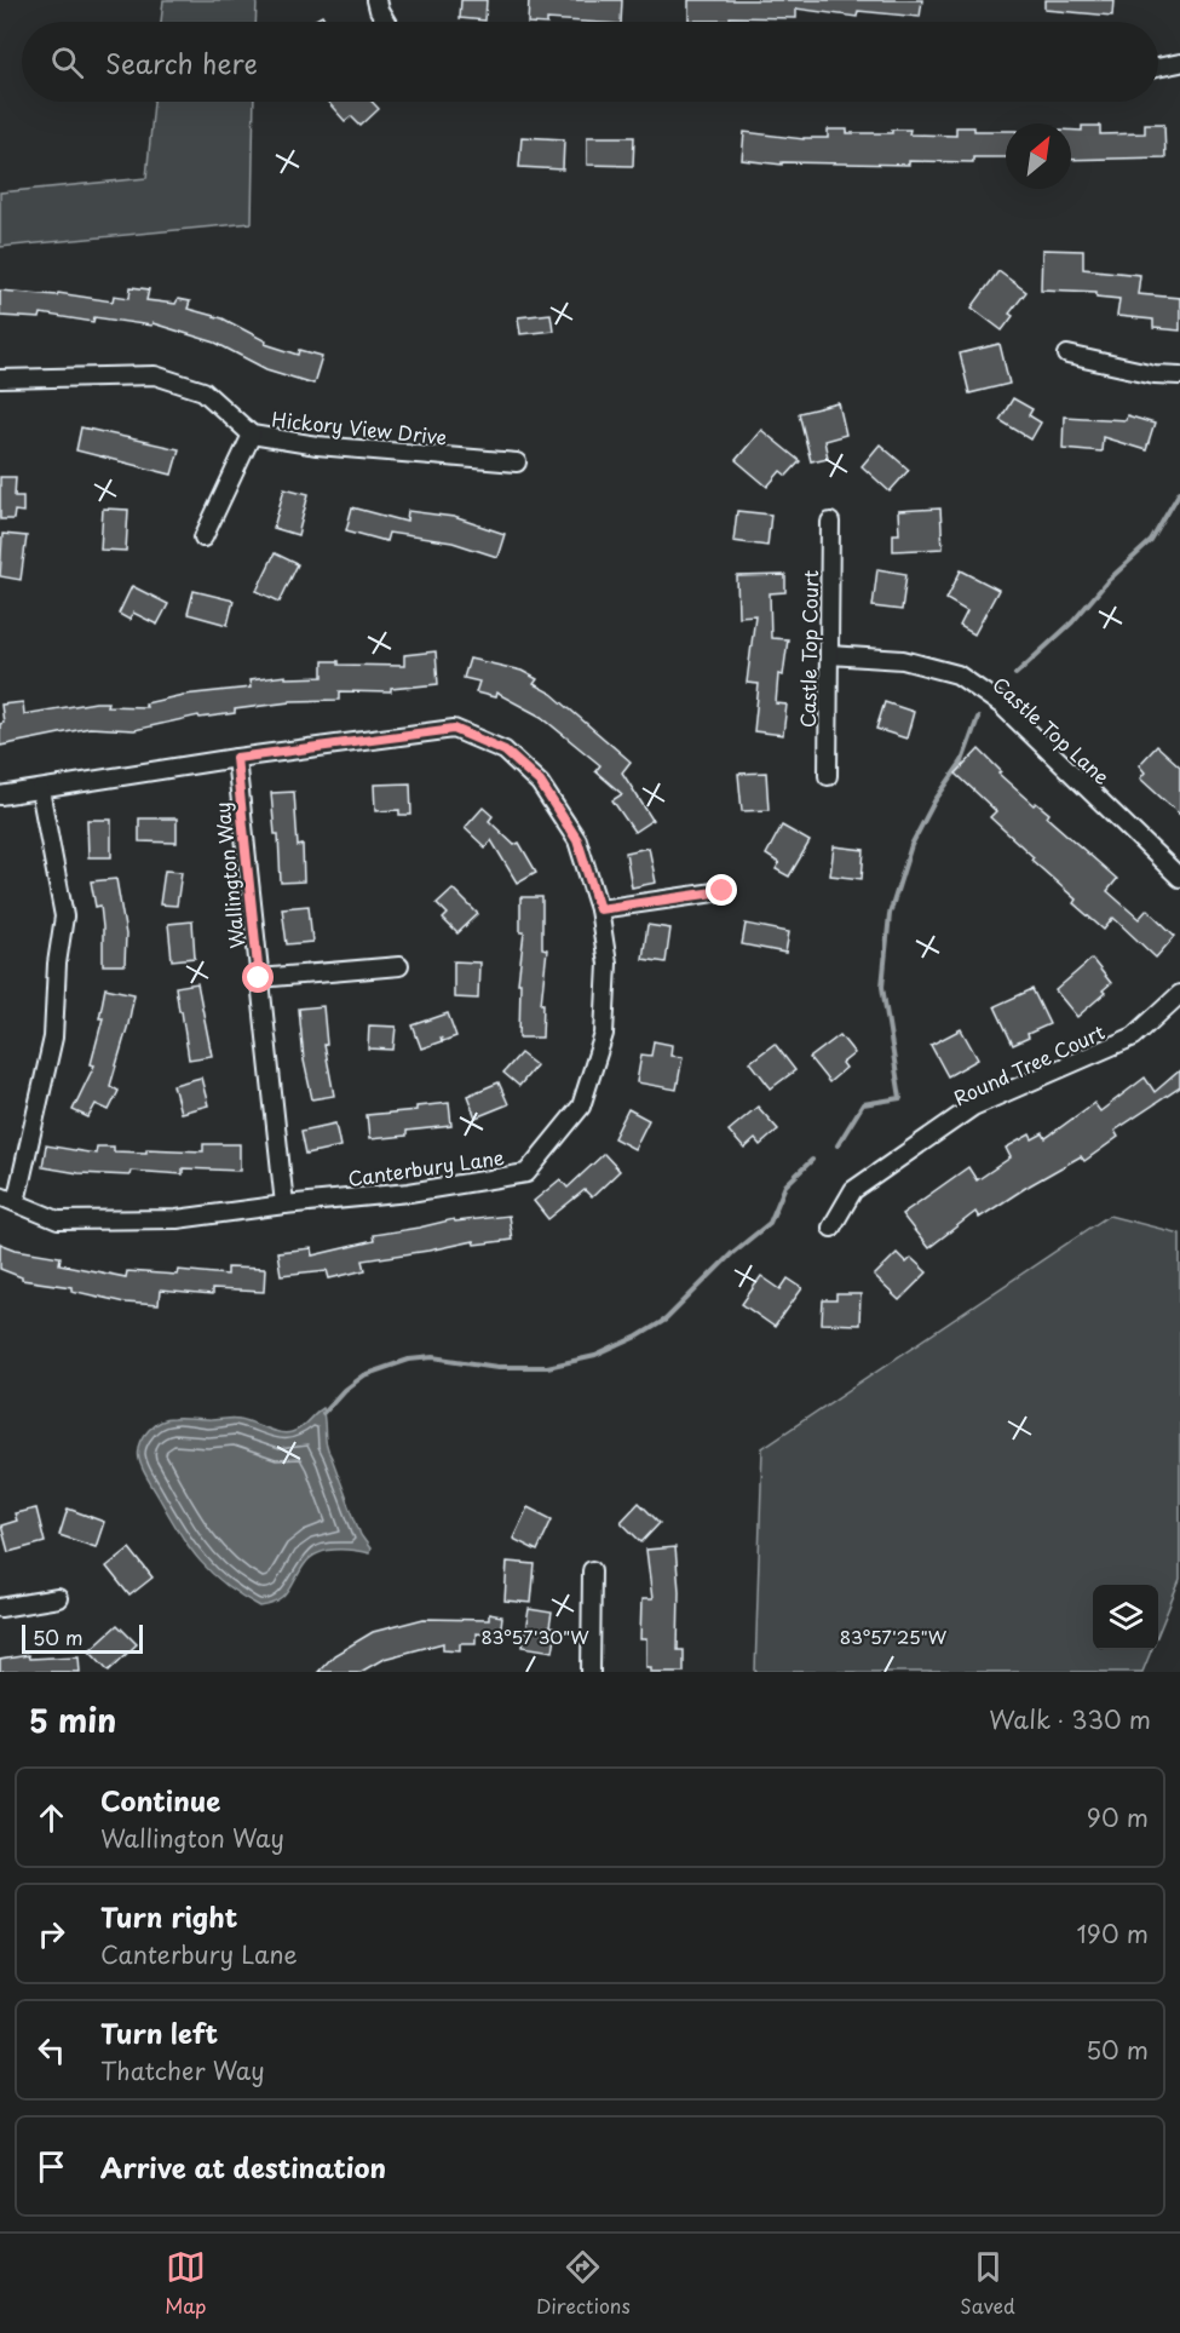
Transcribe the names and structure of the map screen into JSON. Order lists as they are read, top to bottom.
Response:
{
  "streets": {
    "street": [
      "Hickory View Drive",
      "Castle Top Court",
      "Castle Top Lane",
      "Wallington Way",
      "Round Tree Court",
      "Canterbury Lane"
    ]
  },
  "crossings": [
    ["Castle Top Court", "Castle Top Lane"],
    ["Wallington Way", "Canterbury Lane"]
  ],
  "scale_bar": "50 m",
  "north": "top right",
  "page": {
    "search": "Search here",
    "scale": "50 m",
    "heading": ["5 min", "Walk · 330 m"],
    "list": [
      ["Continue", "Wallington Way", "90 m"],
      ["Turn right", "Canterbury Lane", "190 m"],
      ["Turn left", "Thatcher Way", "50 m"],
      "Arrive at destination"
    ],
    "nav": ["Map", "Directions", "Saved"]
  },
  "coordinates": ["83°57'30\"W", "83°57'25\"W"]
}
